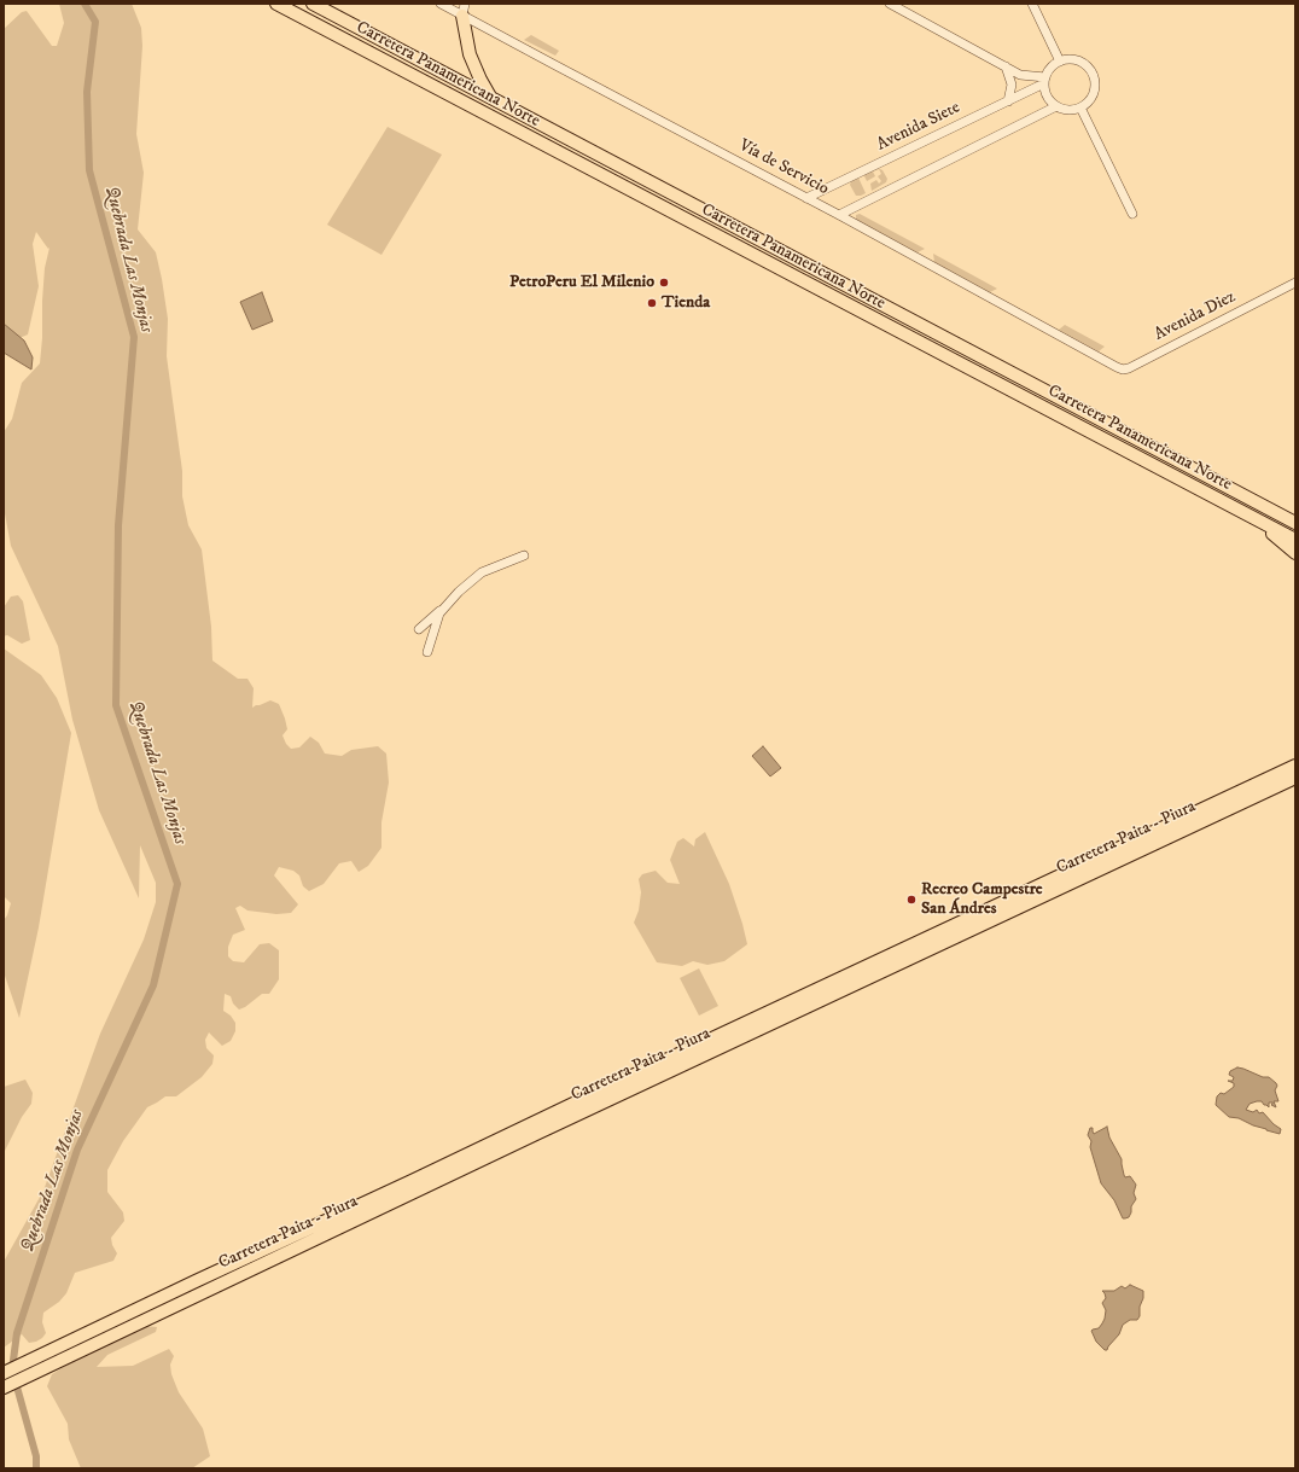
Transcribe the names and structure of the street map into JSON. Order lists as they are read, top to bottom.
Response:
{
  "streets": {
    "highway": ["Carretera Panamericana Norte", "Carretera Paita - Piura"],
    "street": ["Avenida Siete", "Vía de Servicio", "Avenida Diez"]
  },
  "crossings": [
    ["Avenida Siete", "Vía de Servicio"],
    ["Vía de Servicio", "Avenida Diez"]
  ],
  "water": ["Quebrada Las Monjas"],
  "places": ["PetroPeru El Milenio", "Tienda", "Recreo Campestre San Ándres"]
}
